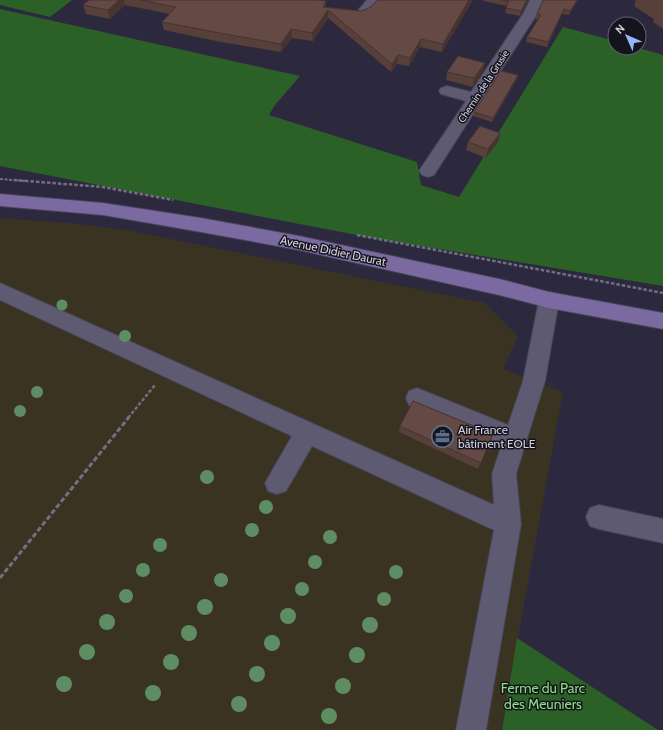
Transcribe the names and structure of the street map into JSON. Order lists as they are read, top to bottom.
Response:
{
  "streets": {
    "main road": ["Avenue Didier Daurat"],
    "street": ["Chemin de la Grusie"]
  },
  "parks": ["Ferme du Parc des Meuniers"],
  "places": {
    "office": ["Air France bâtiment EOLE"]
  },
  "north": "top left"
}
